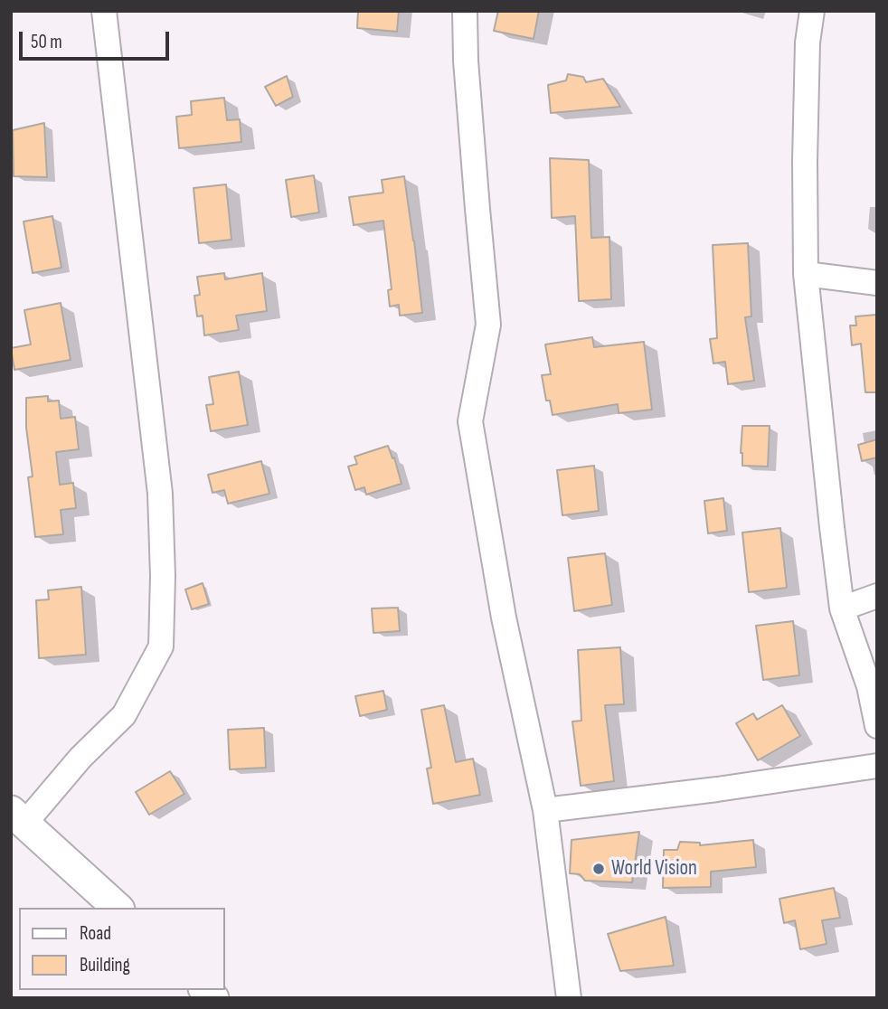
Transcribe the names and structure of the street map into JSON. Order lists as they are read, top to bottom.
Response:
{
  "places": ["World Vision"],
  "legend": ["Road", "Building"],
  "scale_bar": "50 m"
}
